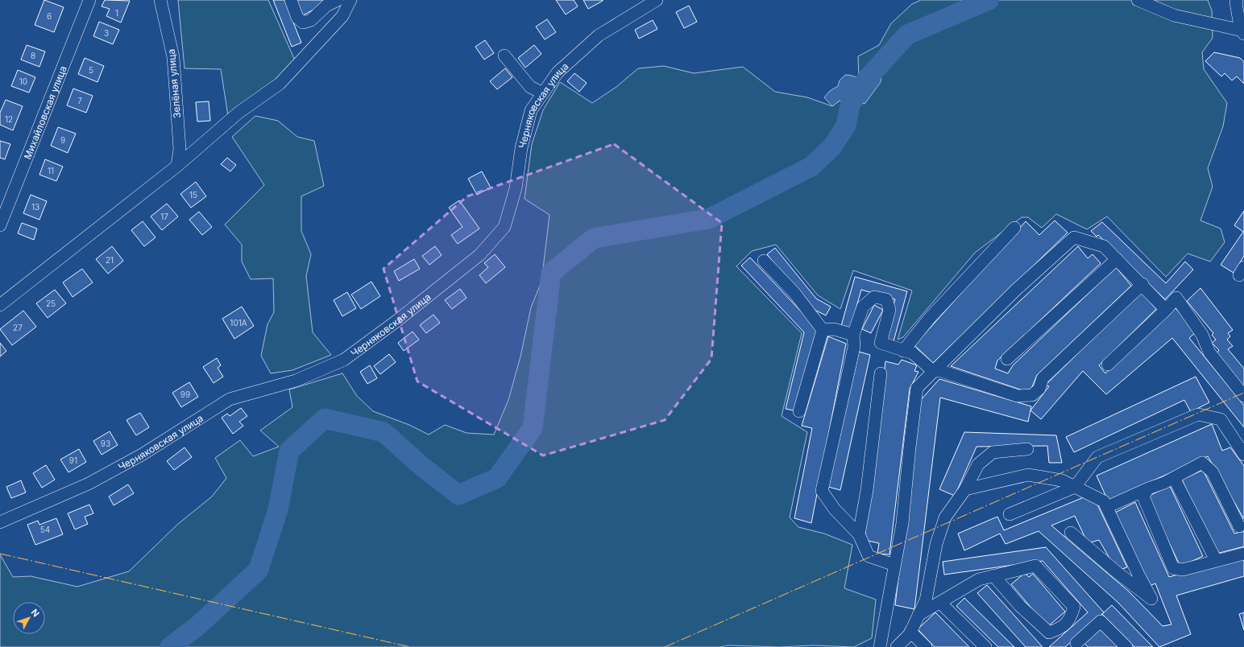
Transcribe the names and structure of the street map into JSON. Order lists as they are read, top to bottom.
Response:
{
  "streets": {
    "street": ["Зелёная улица", "Черняковская улица", "Михайловская улица"]
  },
  "house_numbers": [
    "1",
    "6",
    "3",
    "8",
    "5",
    "10",
    "7",
    "12",
    "9",
    "11",
    "15",
    "13",
    "17",
    "21",
    "25",
    "101А",
    "27",
    "99",
    "93",
    "91",
    "54"
  ],
  "north": "top right"
}
